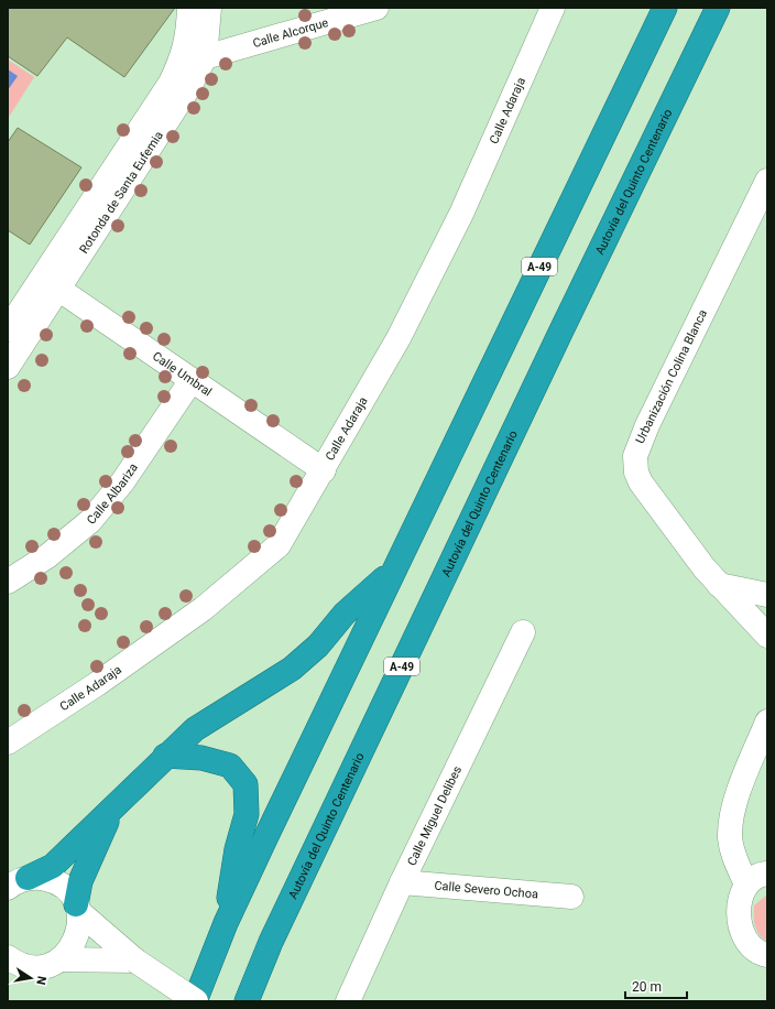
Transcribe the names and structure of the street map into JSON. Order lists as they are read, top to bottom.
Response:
{
  "streets": {
    "highway": ["Autovía del Quinto Centenario", "A-49"],
    "street": [
      "Calle Alcorque",
      "Calle Adaraja",
      "Rotonda de Santa Eufemia",
      "Calle Umbral",
      "Urbanización Colina Blanca",
      "Calle Albariza",
      "Calle Miguel Delibes",
      "Calle Severo Ochoa"
    ]
  },
  "crossings": [
    ["Calle Alcorque", "Rotonda de Santa Eufemia"],
    ["Calle Adaraja", "Calle Umbral"],
    ["Rotonda de Santa Eufemia", "Calle Umbral"],
    ["Calle Umbral", "Calle Albariza"],
    ["Calle Miguel Delibes", "Calle Severo Ochoa"]
  ],
  "scale_bar": "20 m",
  "north": "right"
}
